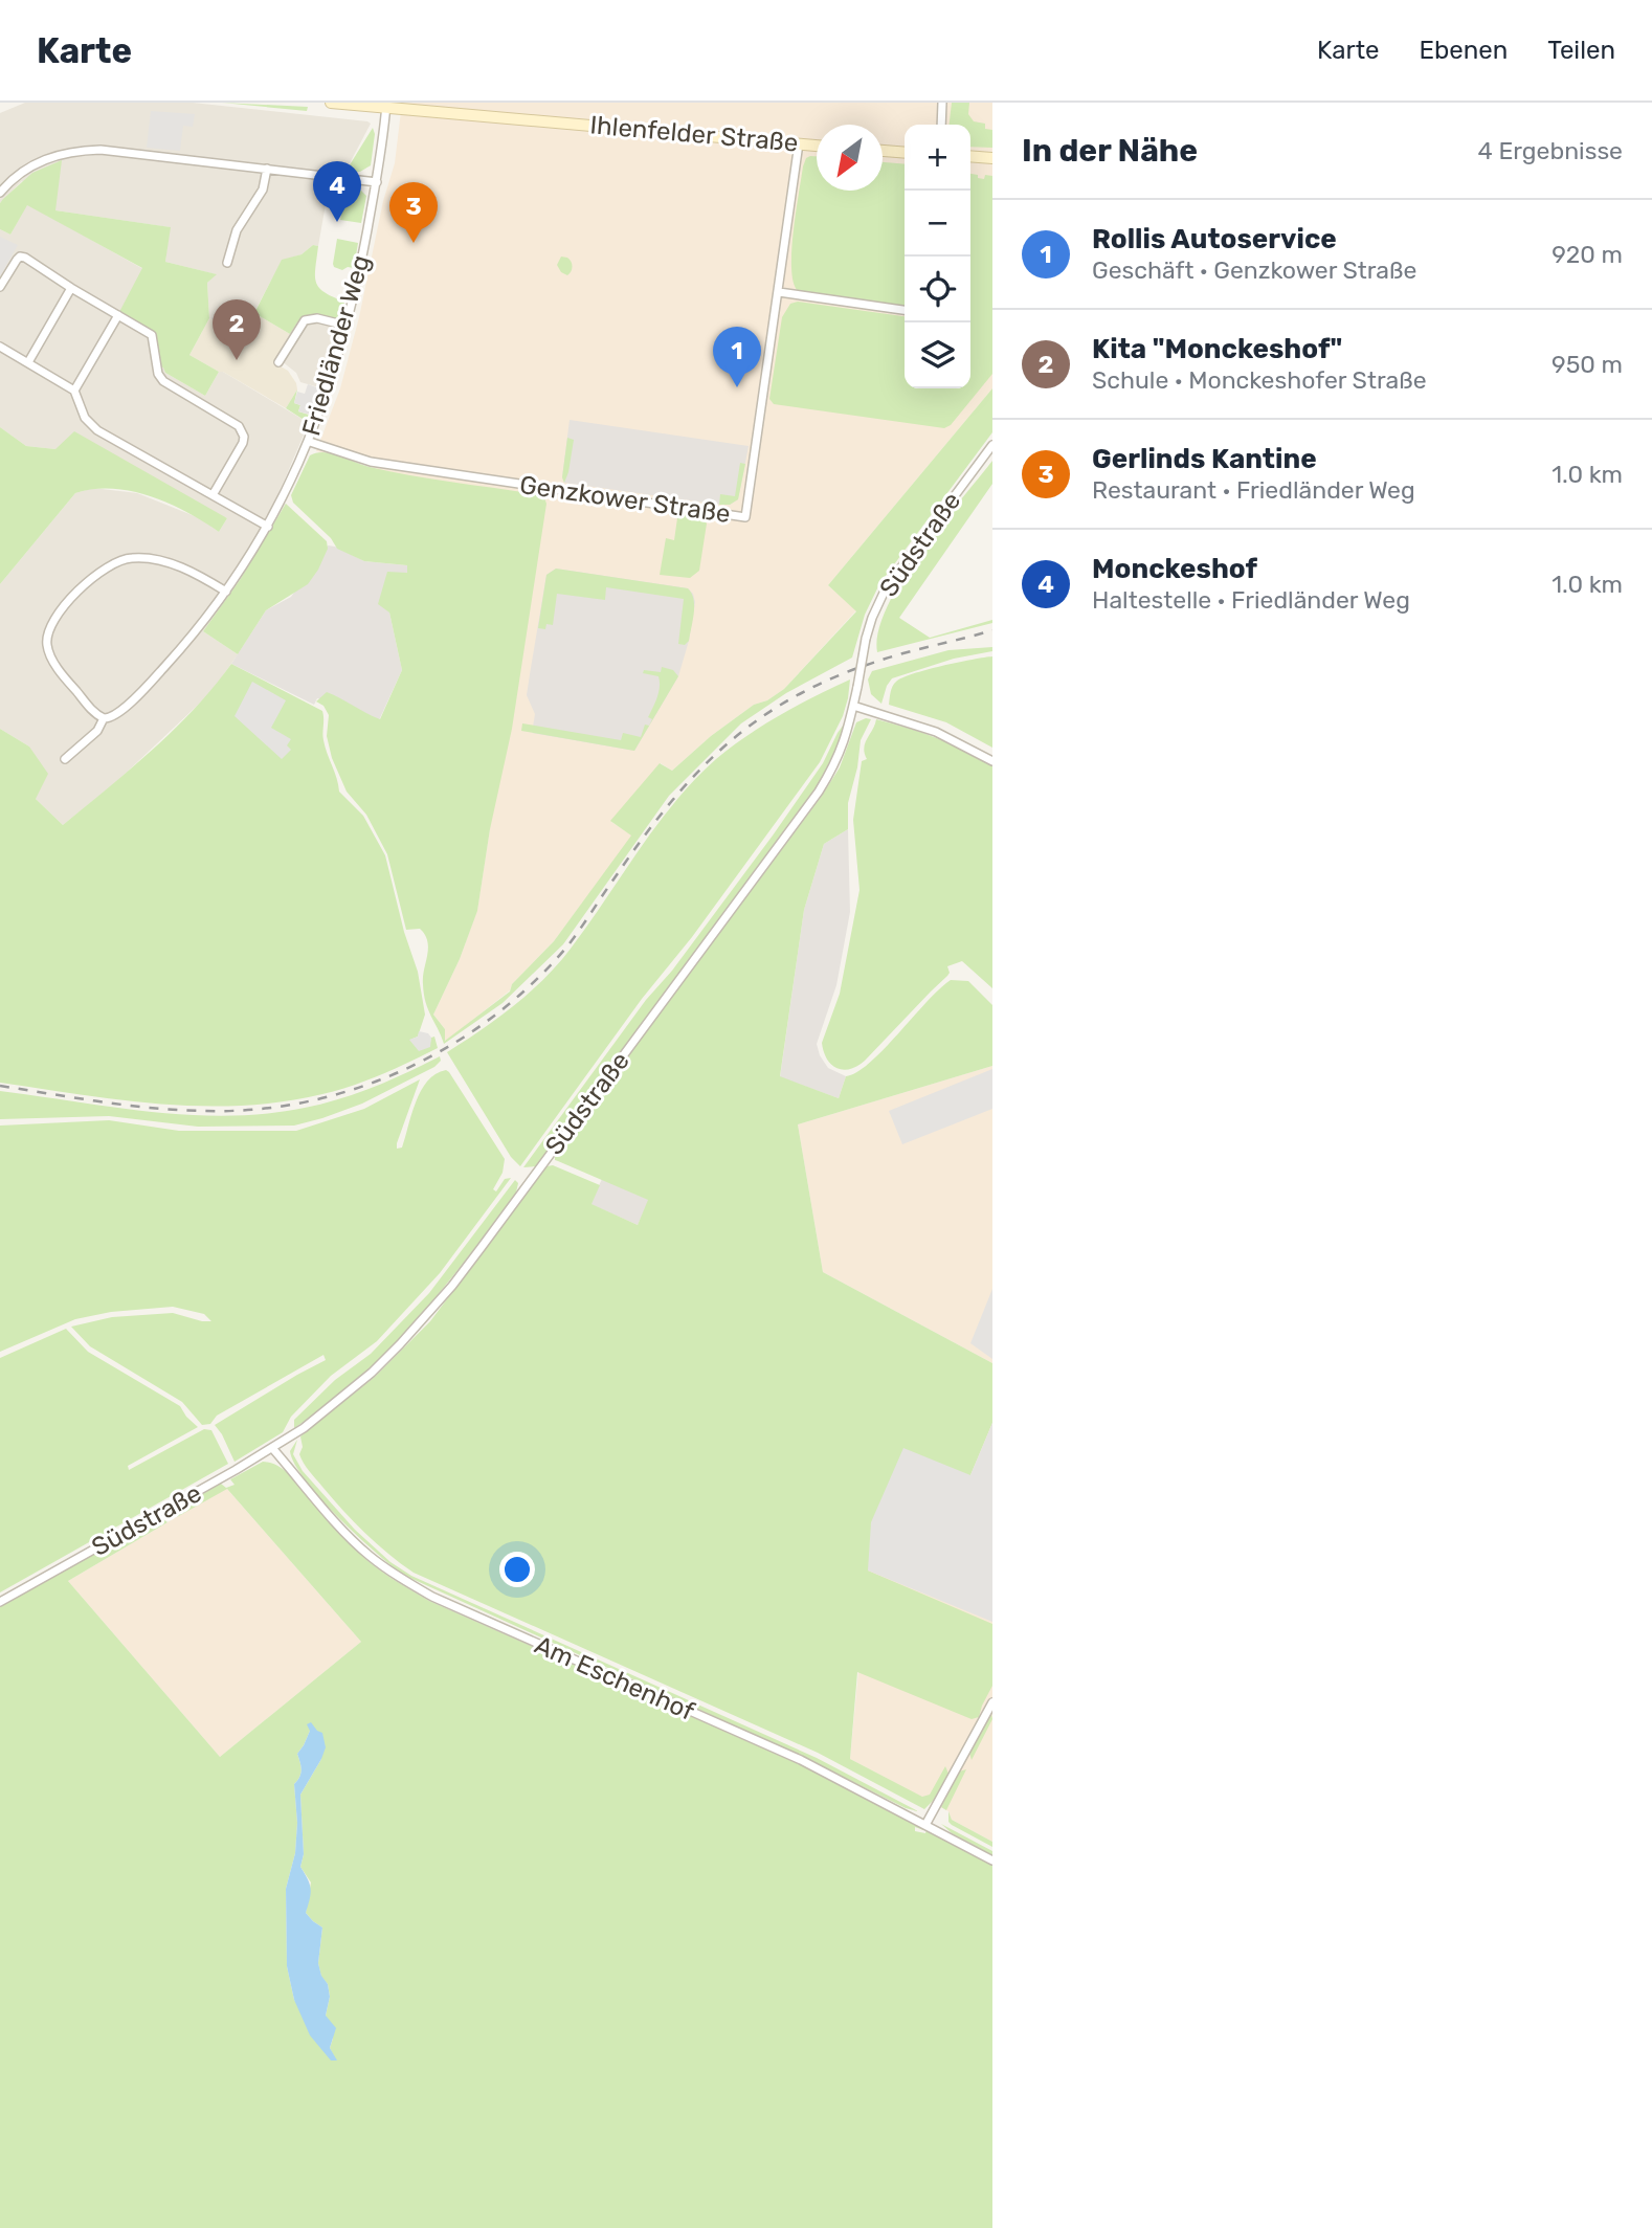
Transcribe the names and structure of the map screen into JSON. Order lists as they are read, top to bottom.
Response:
{
  "streets": {
    "main road": ["Ihlenfelder Straße"],
    "street": [
      "Friedländer Weg",
      "Genzkower Straße",
      "Südstraße",
      "Am Eschenhof"
    ]
  },
  "crossings": [
    ["Ihlenfelder Straße", "Friedländer Weg"],
    ["Ihlenfelder Straße", "Genzkower Straße"],
    ["Friedländer Weg", "Genzkower Straße"],
    ["Südstraße", "Am Eschenhof"]
  ],
  "north": "bottom left",
  "page": {
    "header": "Karte",
    "nav": ["Karte", "Ebenen", "Teilen"],
    "heading": ["In der Nähe", "4 Ergebnisse"],
    "map_buttons": ["+", "−"],
    "pins": [
      "4",
      "3",
      "2",
      "1"
    ],
    "list": [
      {
        "mark": "1",
        "name": "Rollis Autoservice",
        "note": "Geschäft · Genzkower Straße",
        "value": "920 m"
      },
      {
        "mark": "2",
        "name": "Kita \"Monckeshof\"",
        "note": "Schule · Monckeshofer Straße",
        "value": "950 m"
      },
      {
        "mark": "3",
        "name": "Gerlinds Kantine",
        "note": "Restaurant · Friedländer Weg",
        "value": "1.0 km"
      },
      {
        "mark": "4",
        "name": "Monckeshof",
        "note": "Haltestelle · Friedländer Weg",
        "value": "1.0 km"
      }
    ]
  }
}
